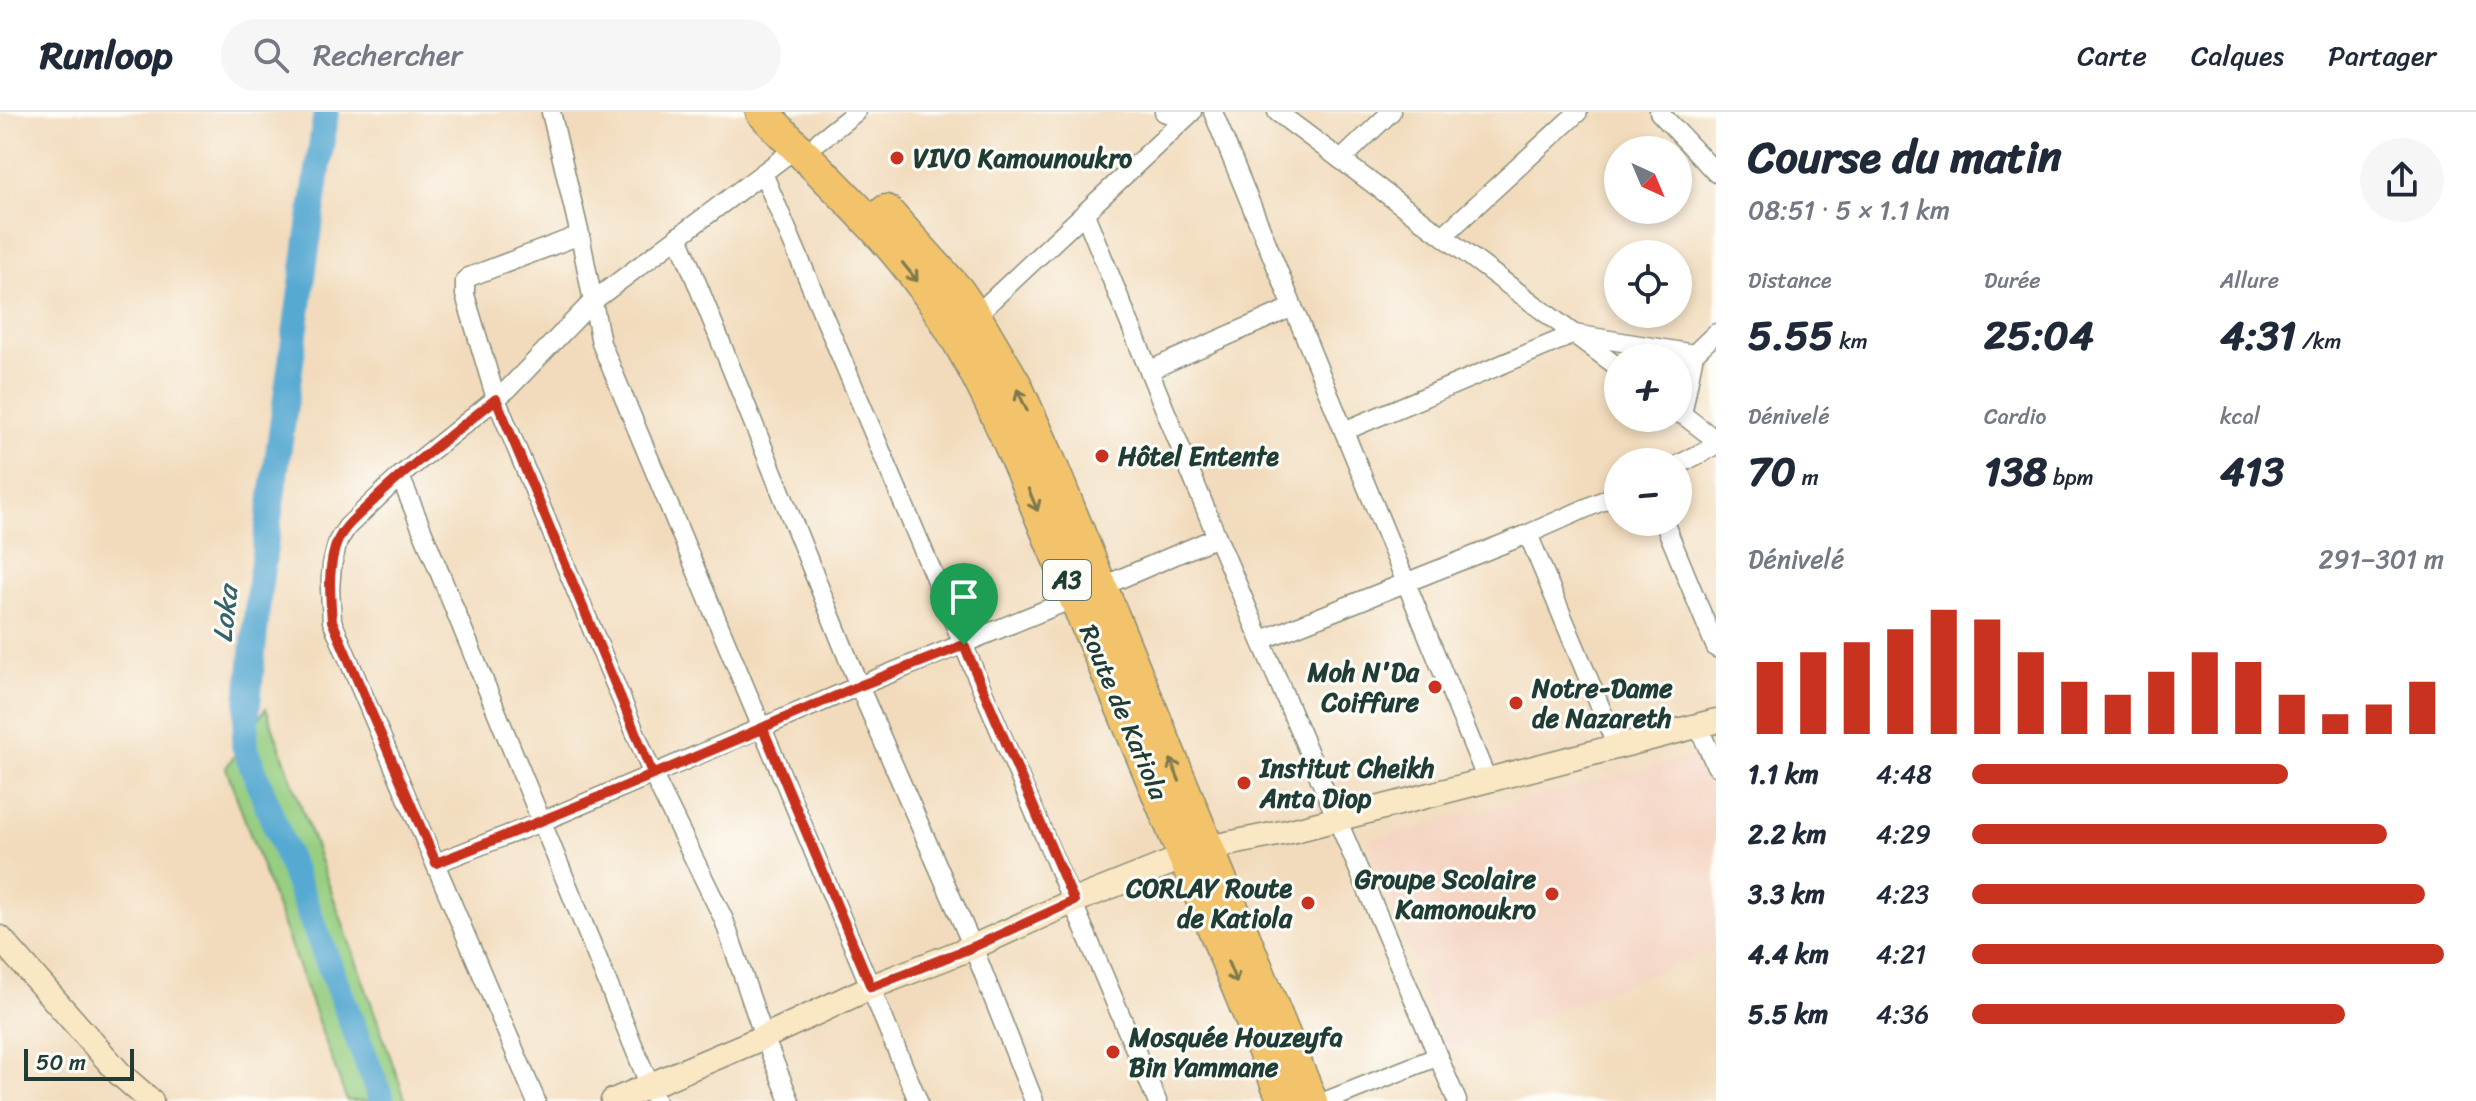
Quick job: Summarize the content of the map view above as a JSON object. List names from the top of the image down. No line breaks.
{"streets":{"highway":["A3","Route de Katiola"]},"water":["Loka"],"places":["VIVO Kamounoukro","Hôtel Entente","Moh N'Da Coiffure","Notre-Dame de Nazareth","Institut Cheikh Anta Diop","Groupe Scolaire Kamonoukro","CORLAY Route de Katiola","Mosquée Houzeyfa Bin Yammane"],"scale_bar":"50 m","north":"bottom right","page":{"header":"Runloop","search":"Rechercher","nav":["Carte","Calques","Partager"],"heading":["Course du matin","08:51 · 5 × 1.1 km"],"map_buttons":["+","−"],"stats":[["Distance","5.55 km"],["Durée","25:04"],["Allure","4:31 /km"],["Dénivelé","70 m"],["Cardio","138 bpm"],["kcal","413"]],"chart":["Dénivelé","291–301 m"],"list":[{"name":"1.1 km","note":"4:48"},{"name":"2.2 km","note":"4:29"},{"name":"3.3 km","note":"4:23"},{"name":"4.4 km","note":"4:21"},{"name":"5.5 km","note":"4:36"}],"scale":"50 m"}}
